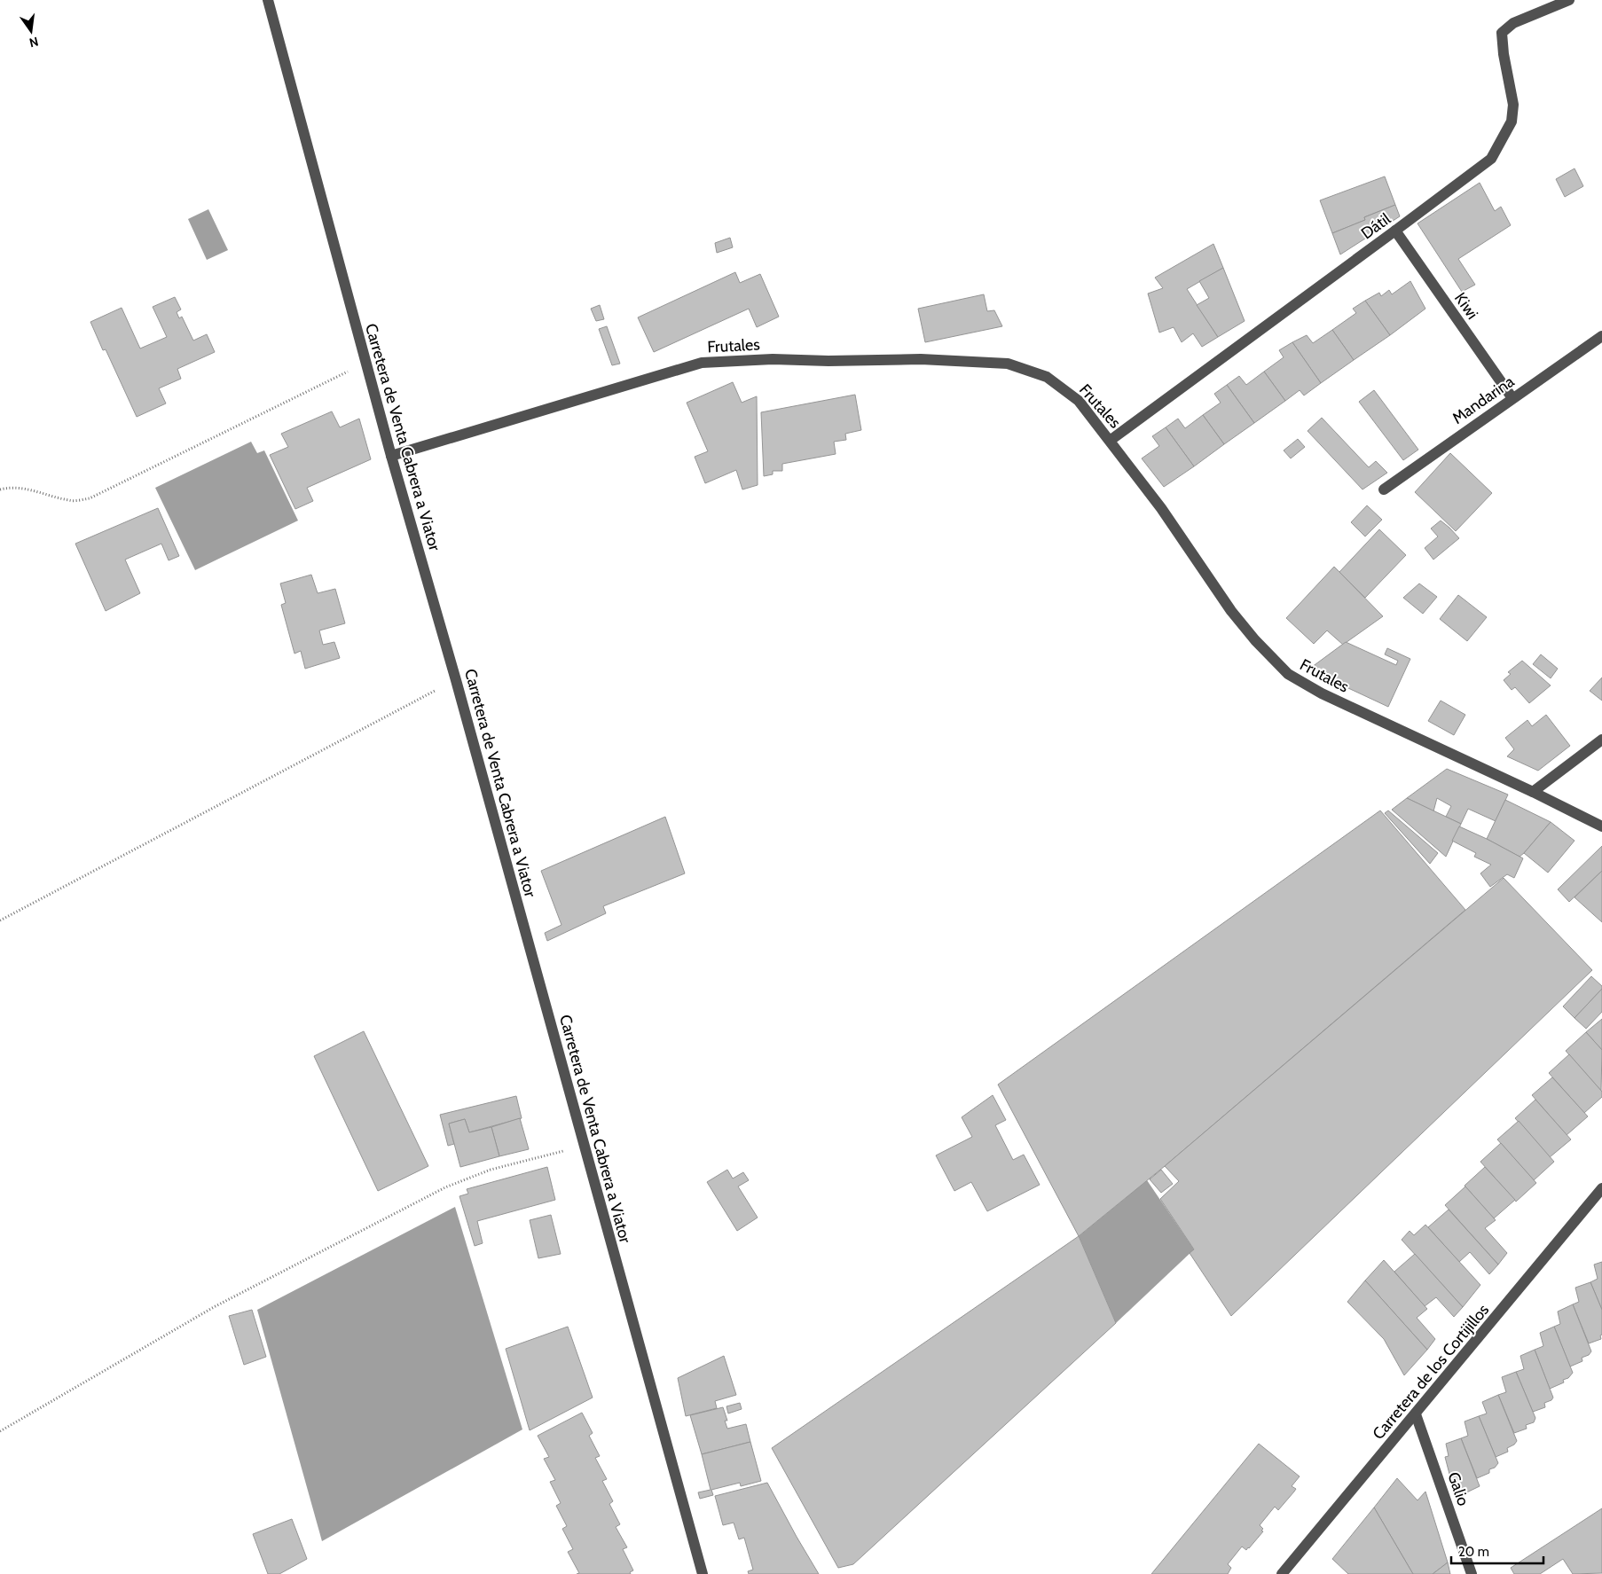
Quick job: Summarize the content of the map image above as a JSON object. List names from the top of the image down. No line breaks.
{"streets":{"street":["Dátil","Kiwi","Frutales","Mandarina","Carretera de Venta Cabrera a Viator","Carretera de los Cortijillos","Galio"]},"crossings":[["Dátil","Kiwi"],["Dátil","Frutales"],["Kiwi","Mandarina"],["Frutales","Carretera de Venta Cabrera a Viator"],["Carretera de los Cortijillos","Galio"]],"scale_bar":"20 m","north":"bottom"}
